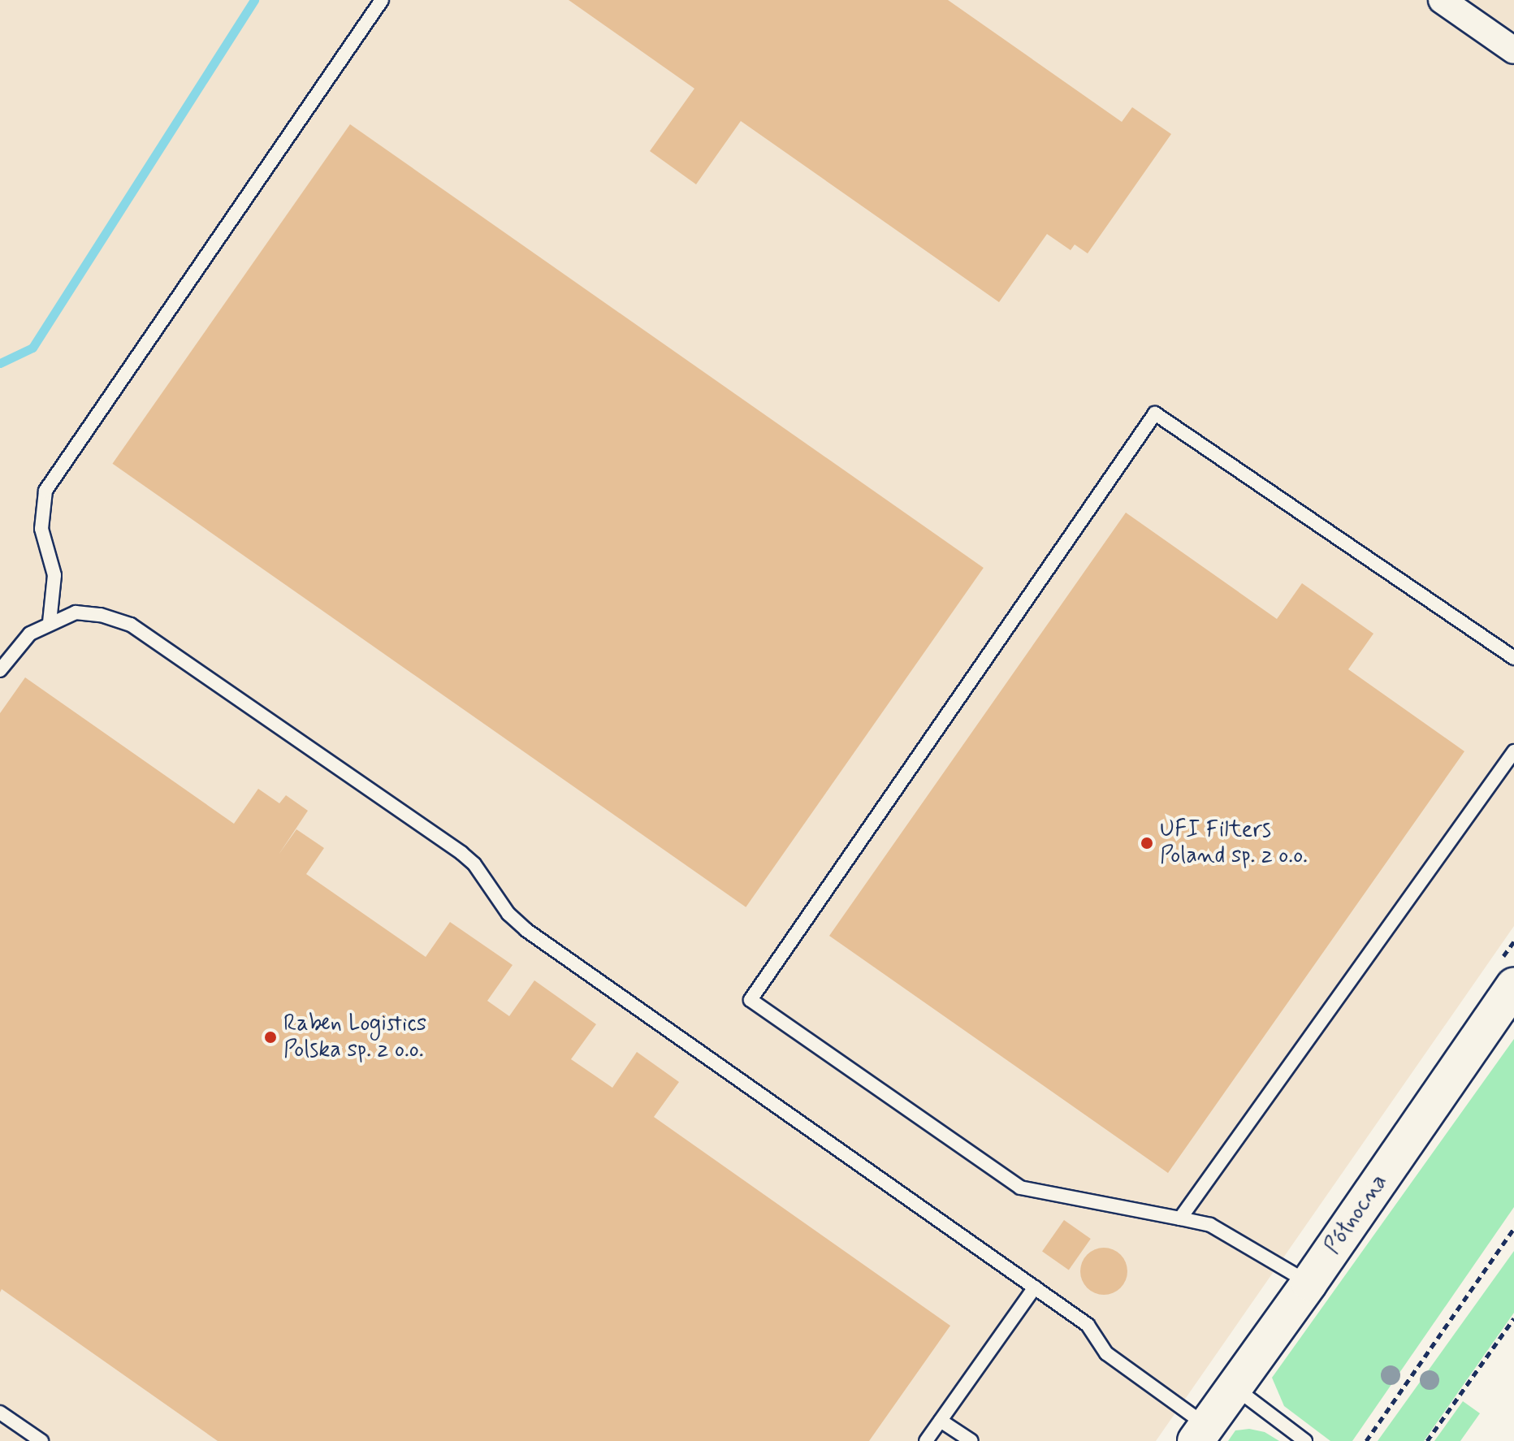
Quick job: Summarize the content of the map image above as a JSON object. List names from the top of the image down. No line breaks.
{"streets":{"street":["Północna"]},"places":["UFI Filters Poland sp. z o.o.","Raben Logistics Polska sp. z o.o."]}
